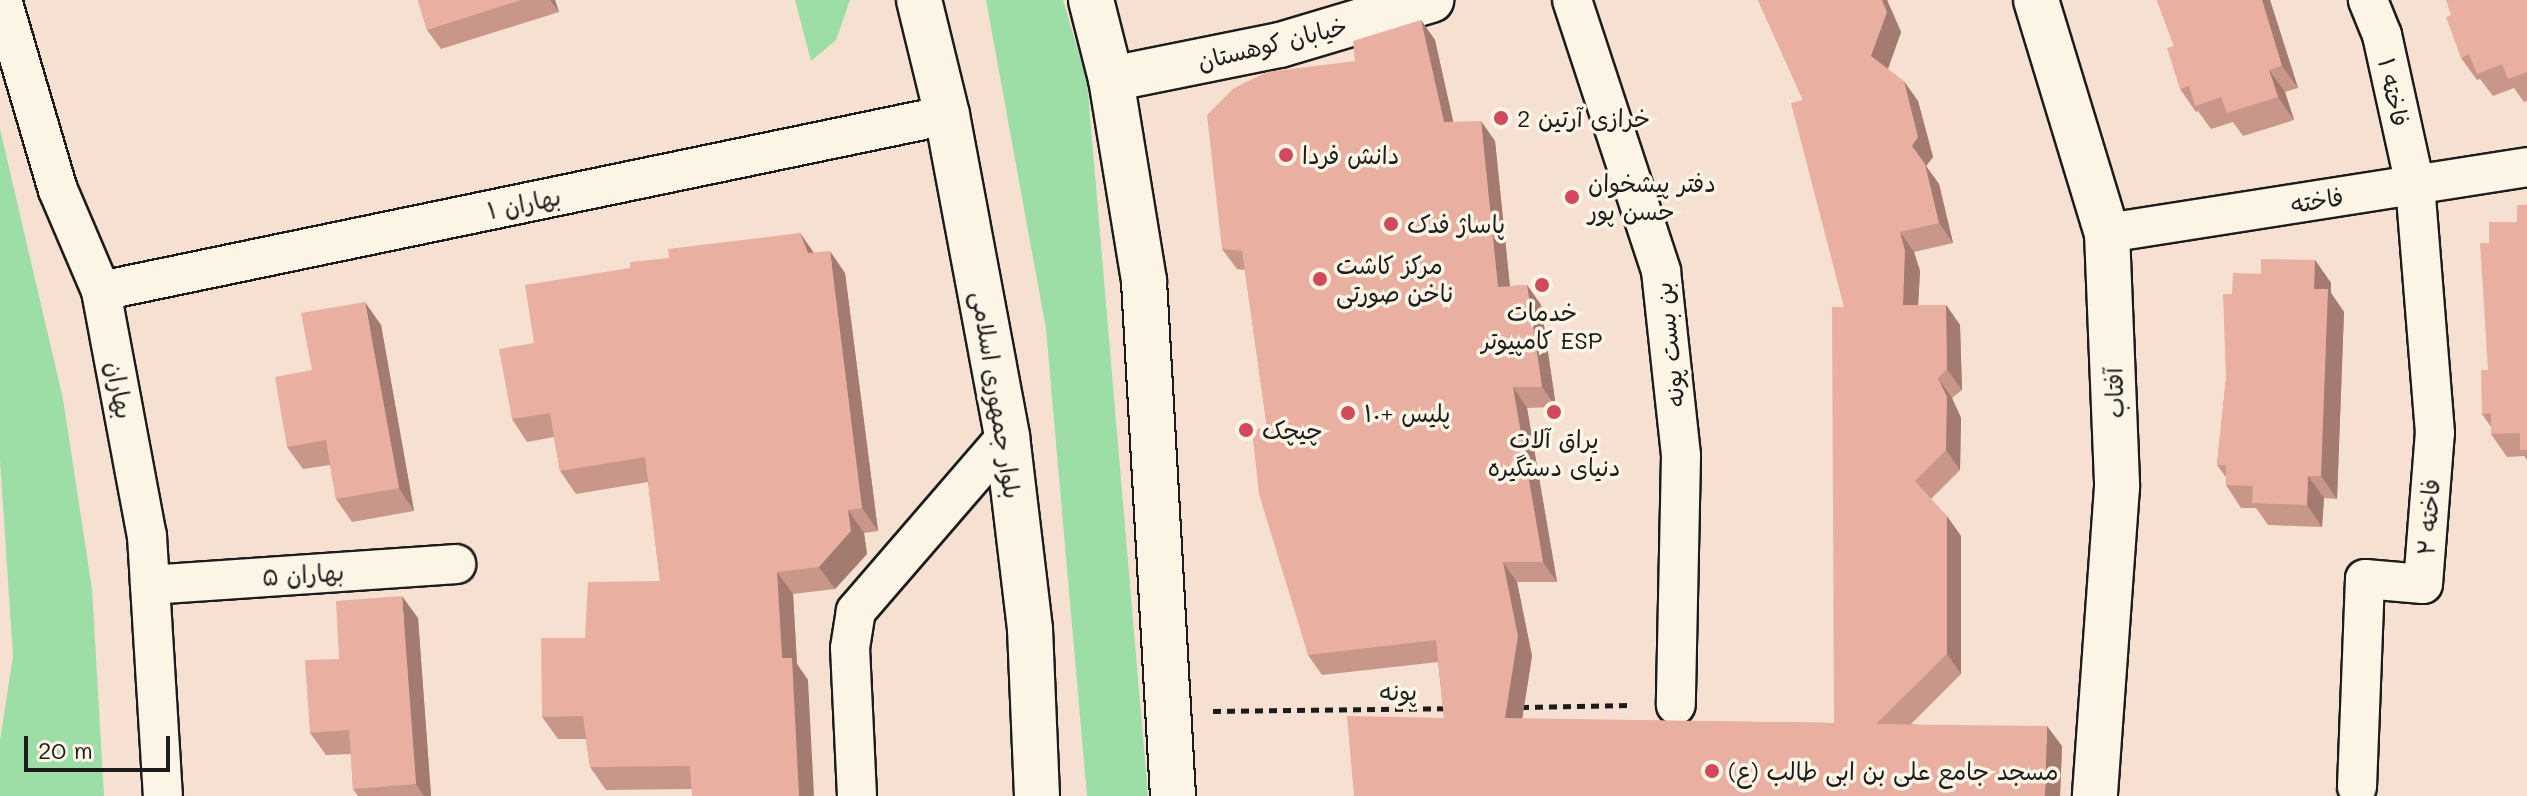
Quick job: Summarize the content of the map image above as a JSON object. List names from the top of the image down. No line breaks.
{"streets":{"main road":["خیابان کوهستان","آفتاب","بلوار جمهوری اسلامی"],"street":["فاخته ۱","فاخته","بهاران ۱","بن بست پونه","بهاران","فاخته ۲","بهاران ۵"],"path":["پونه"]},"crossings":[["فاخته ۱","فاخته"],["فاخته ۱","فاخته ۲"],["فاخته","آفتاب"],["فاخته","فاخته ۲"],["بهاران ۱","بهاران"],["بهاران ۱","بلوار جمهوری اسلامی"],["بهاران","بهاران ۵"]],"places":["خرازی آرتین 2","دانش فردا","دفتر پیشخوان حسن پور","پاساژ فدک","مرکز کاشت ناخن صورتی","خدمات کامپیوتر ESP","یراق آلات دنیای دستگیره","پلیس +۱۰","چیچک","مسجد جامع علی بن ابی طالب (ع)"],"scale_bar":"20 m"}
